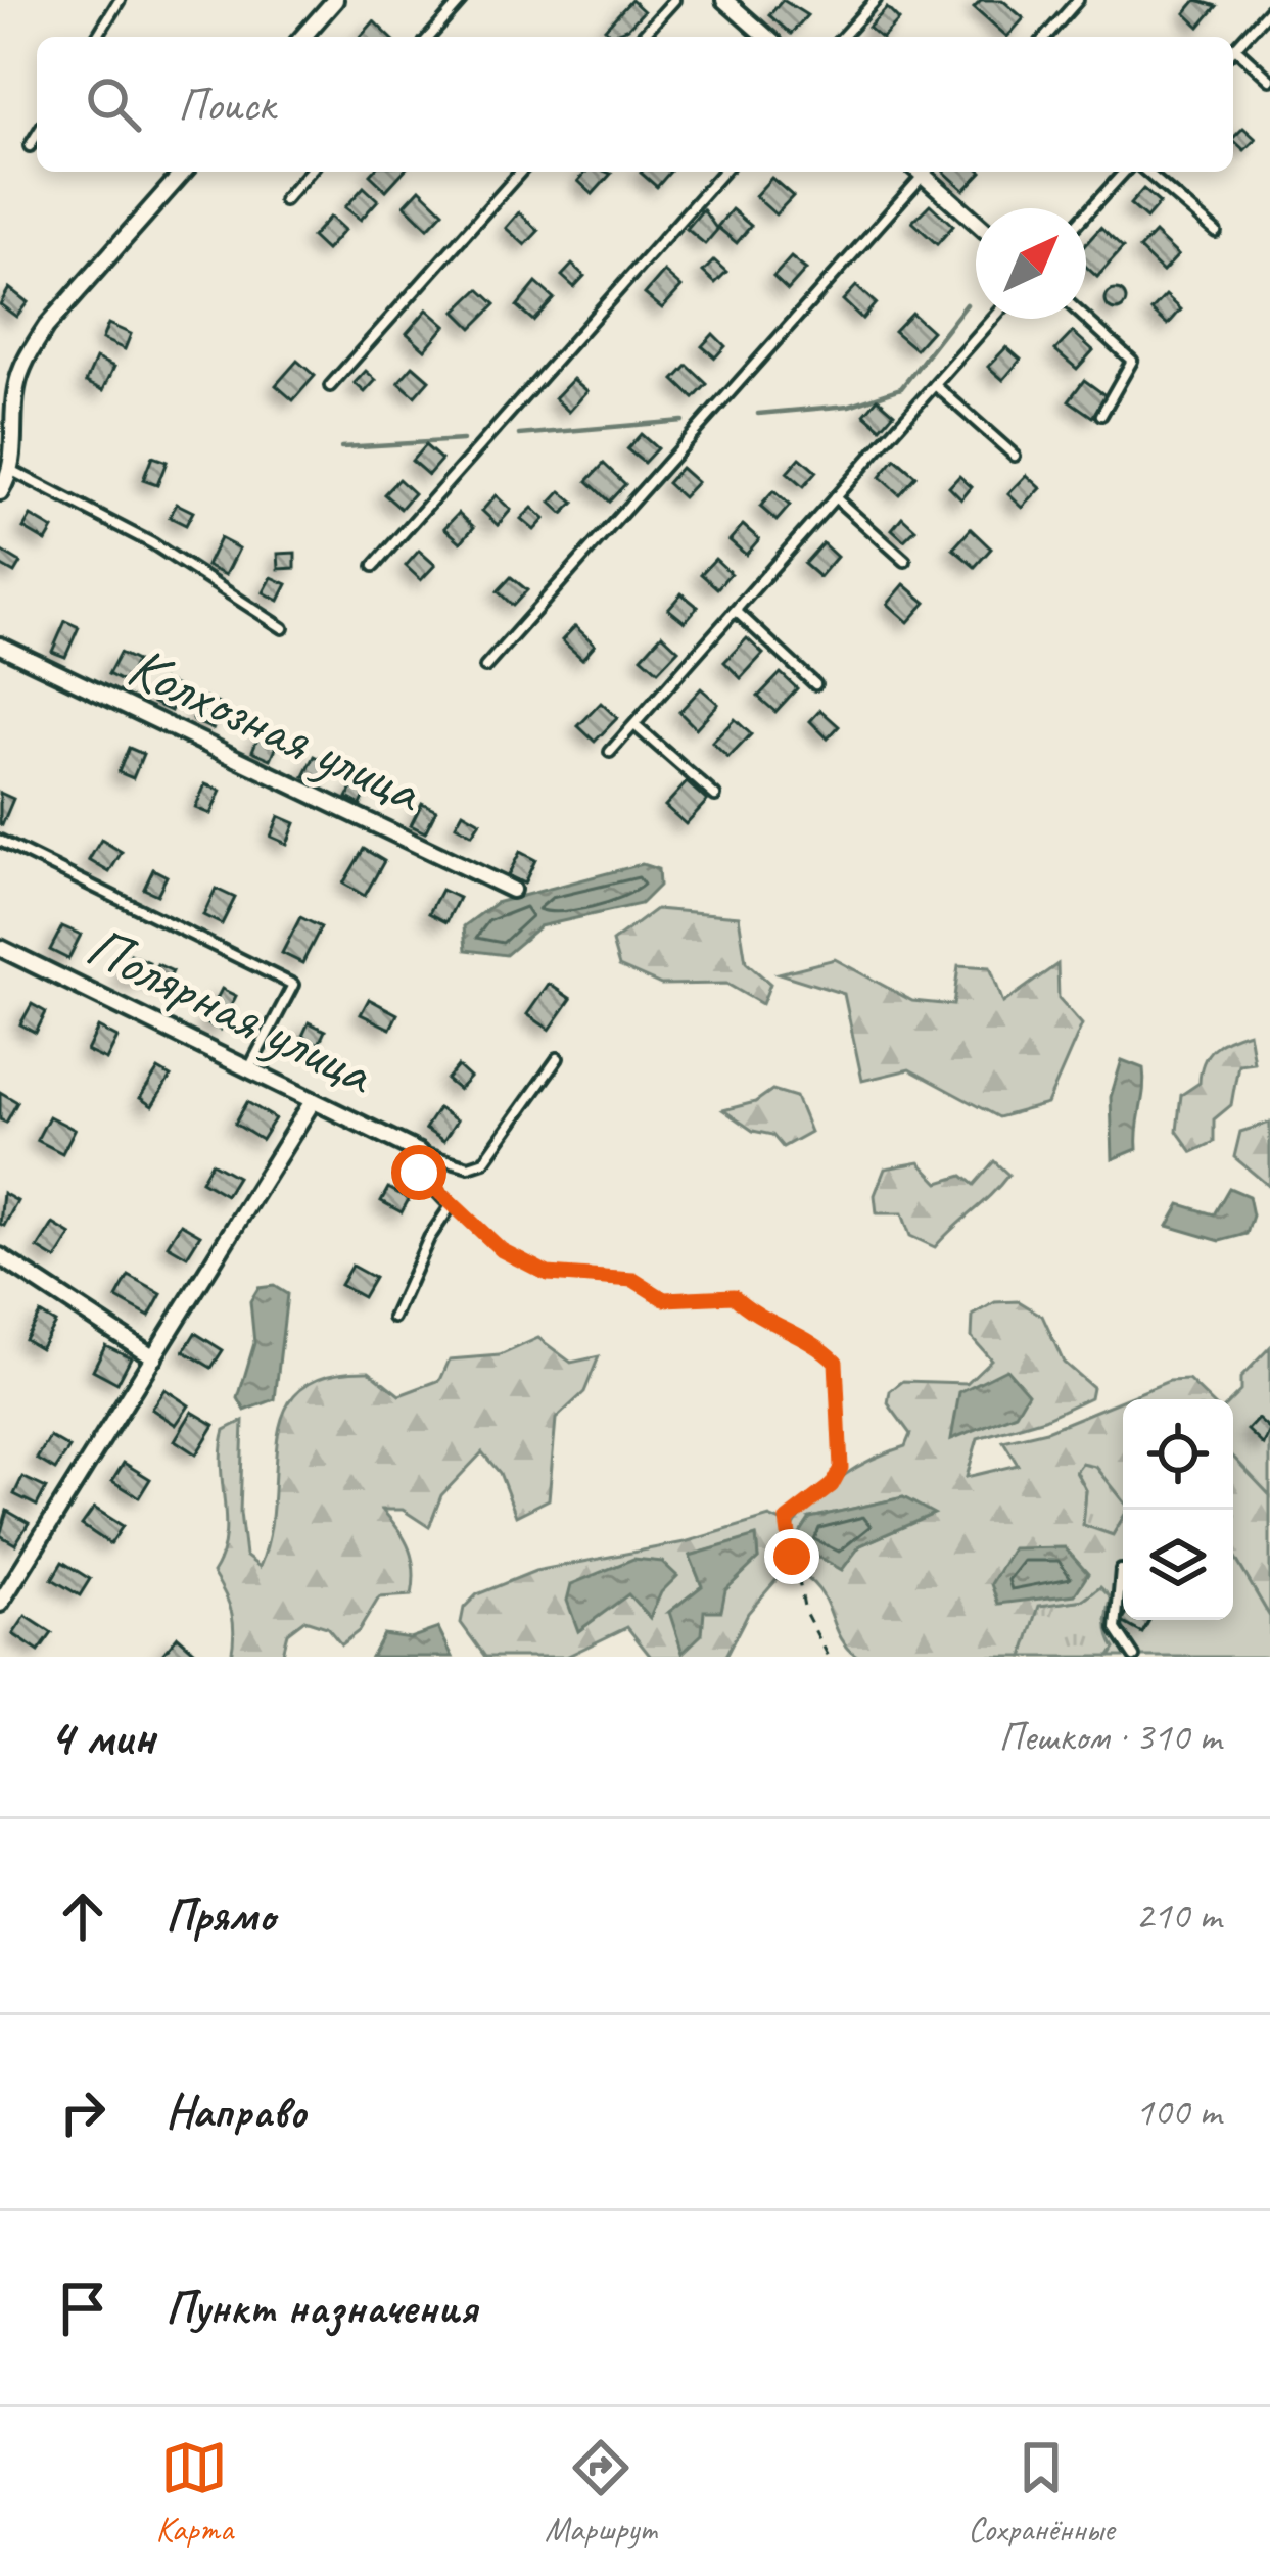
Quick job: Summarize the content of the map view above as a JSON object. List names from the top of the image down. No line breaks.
{"streets":{"street":["Колхозная улица","Полярная улица"]},"north":"top right","page":{"search":"Поиск","heading":["4 мин","Пешком · 310 m"],"list":[["Прямо","210 m"],["Направо","100 m"],"Пункт назначения"],"nav":["Карта","Маршрут","Сохранённые"]}}
